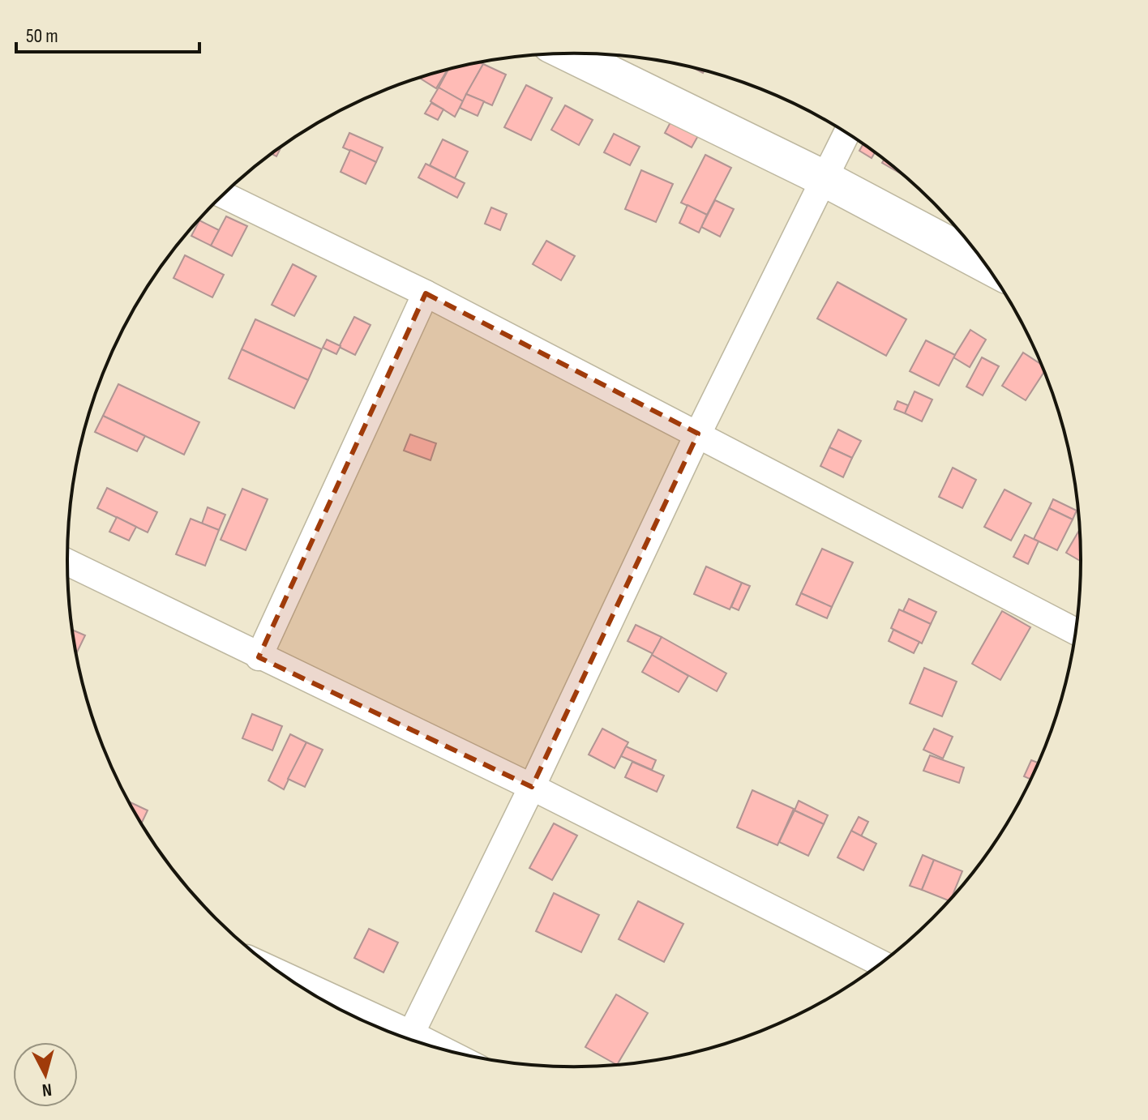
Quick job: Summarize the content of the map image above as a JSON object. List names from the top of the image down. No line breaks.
{"scale_bar":"50 m","north":"bottom"}
